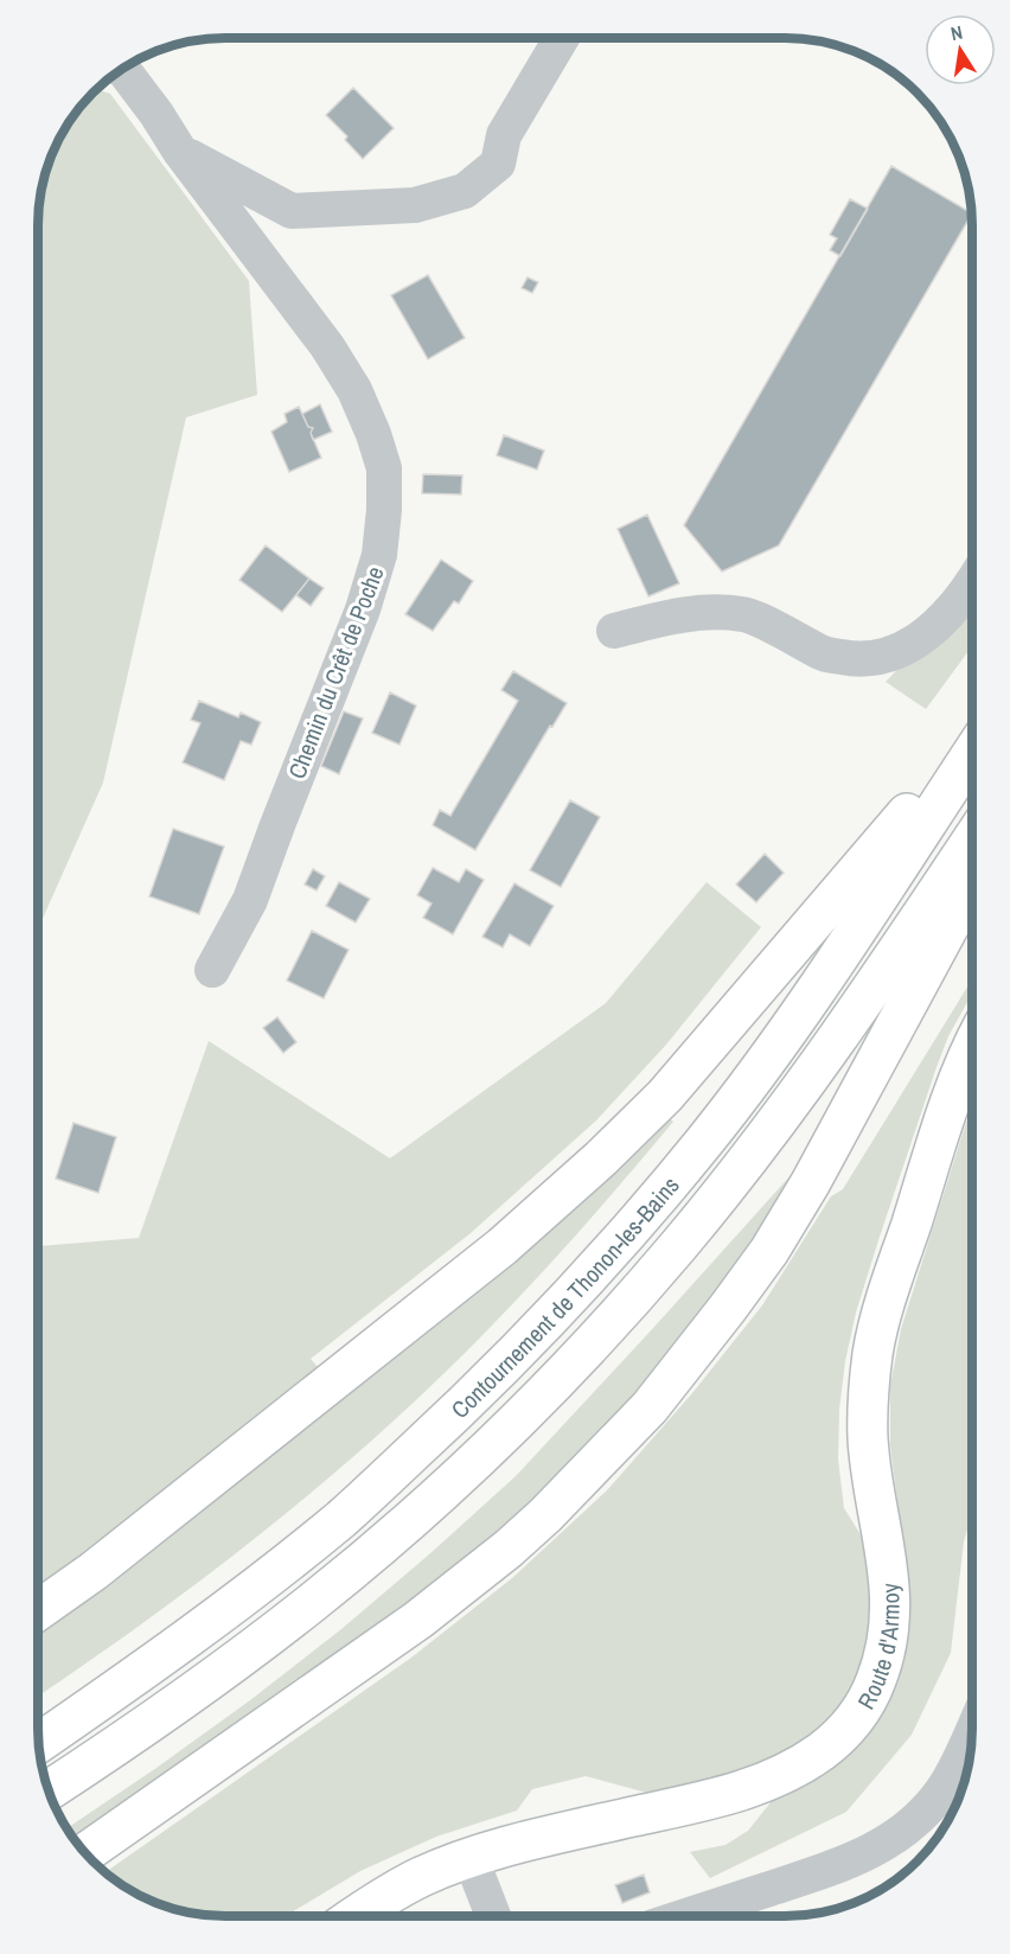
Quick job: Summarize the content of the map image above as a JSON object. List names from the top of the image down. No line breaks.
{"streets":{"main road":["Contournement de Thonon-les-Bains","Route d'Armoy"],"street":["Chemin du Crêt de Poche"]},"north":"top"}
